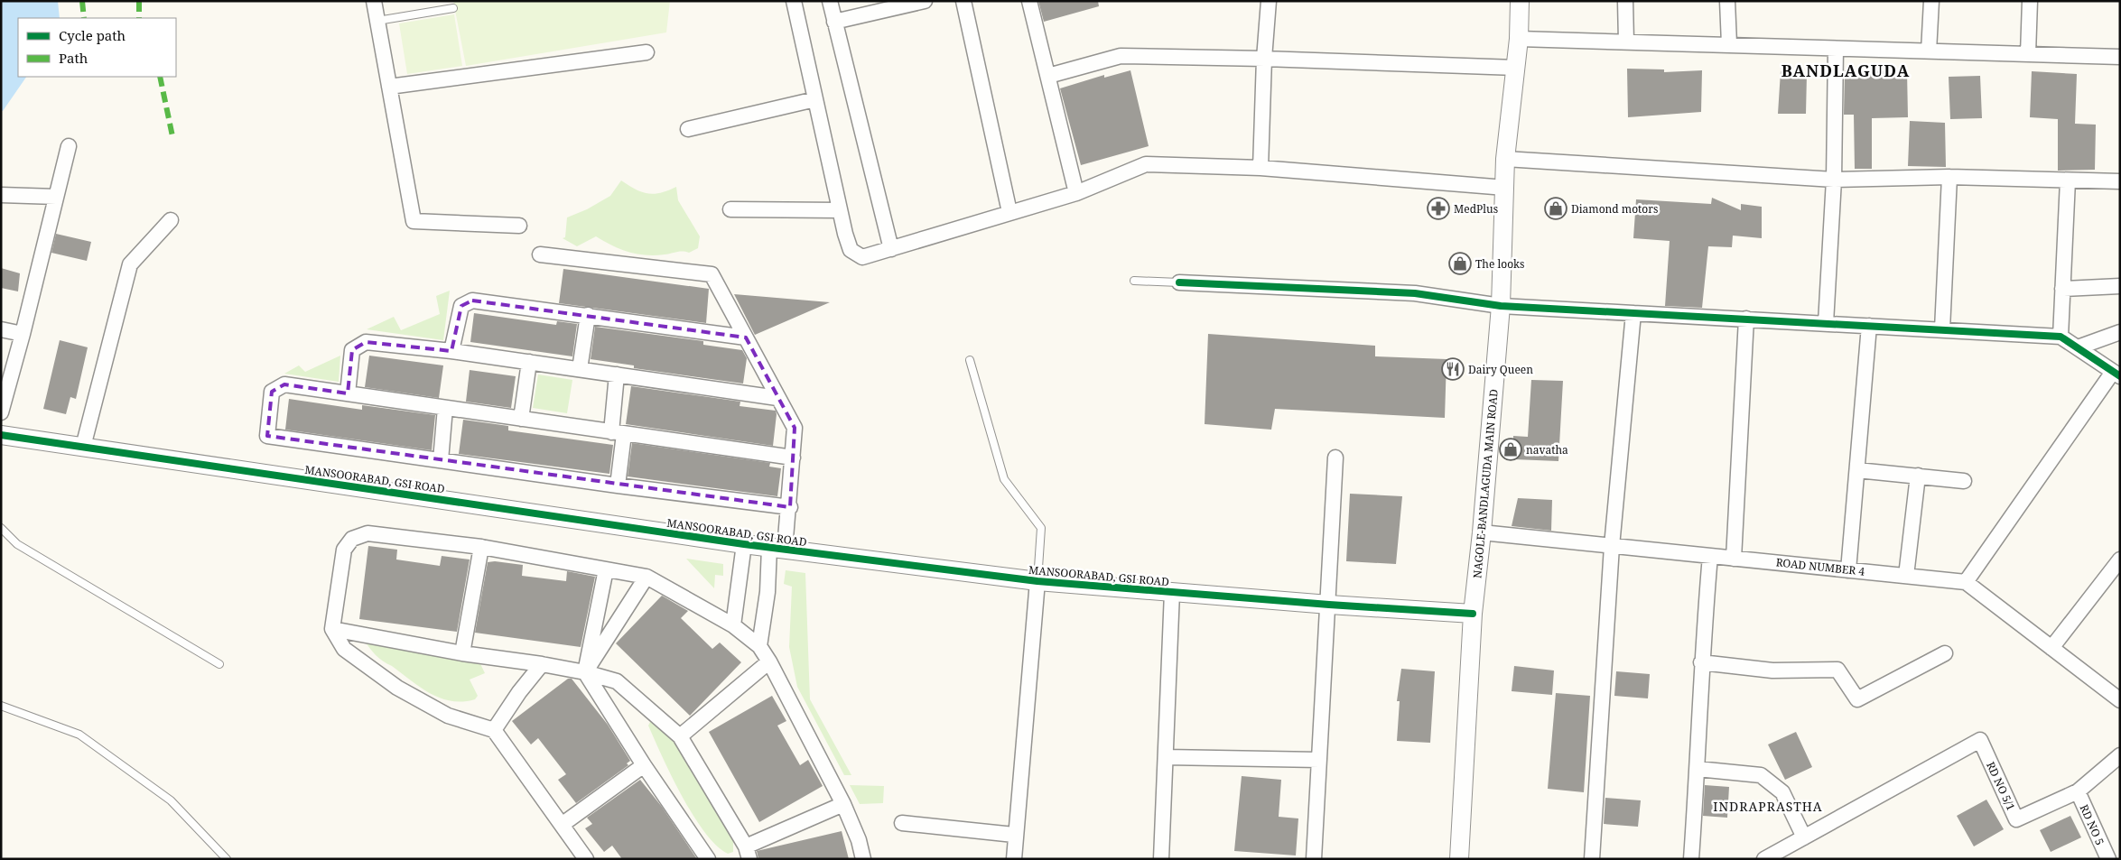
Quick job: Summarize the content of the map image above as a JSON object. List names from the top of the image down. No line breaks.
{"streets":{"street":["MANSOORABAD, GSI ROAD","NAGOLE-BANDLAGUDA MAIN ROAD","ROAD NUMBER 4","RD NO 5/1","RD NO 5"]},"crossings":[["MANSOORABAD, GSI ROAD","NAGOLE-BANDLAGUDA MAIN ROAD"],["NAGOLE-BANDLAGUDA MAIN ROAD","ROAD NUMBER 4"],["RD NO 5/1","RD NO 5"]],"districts":["BANDLAGUDA","INDRAPRASTHA"],"places":{"pharmacy":["MedPlus"],"shop":["Diamond motors","The looks","navatha"],"restaurant":["Dairy Queen"]},"legend":["Cycle path","Path"]}
